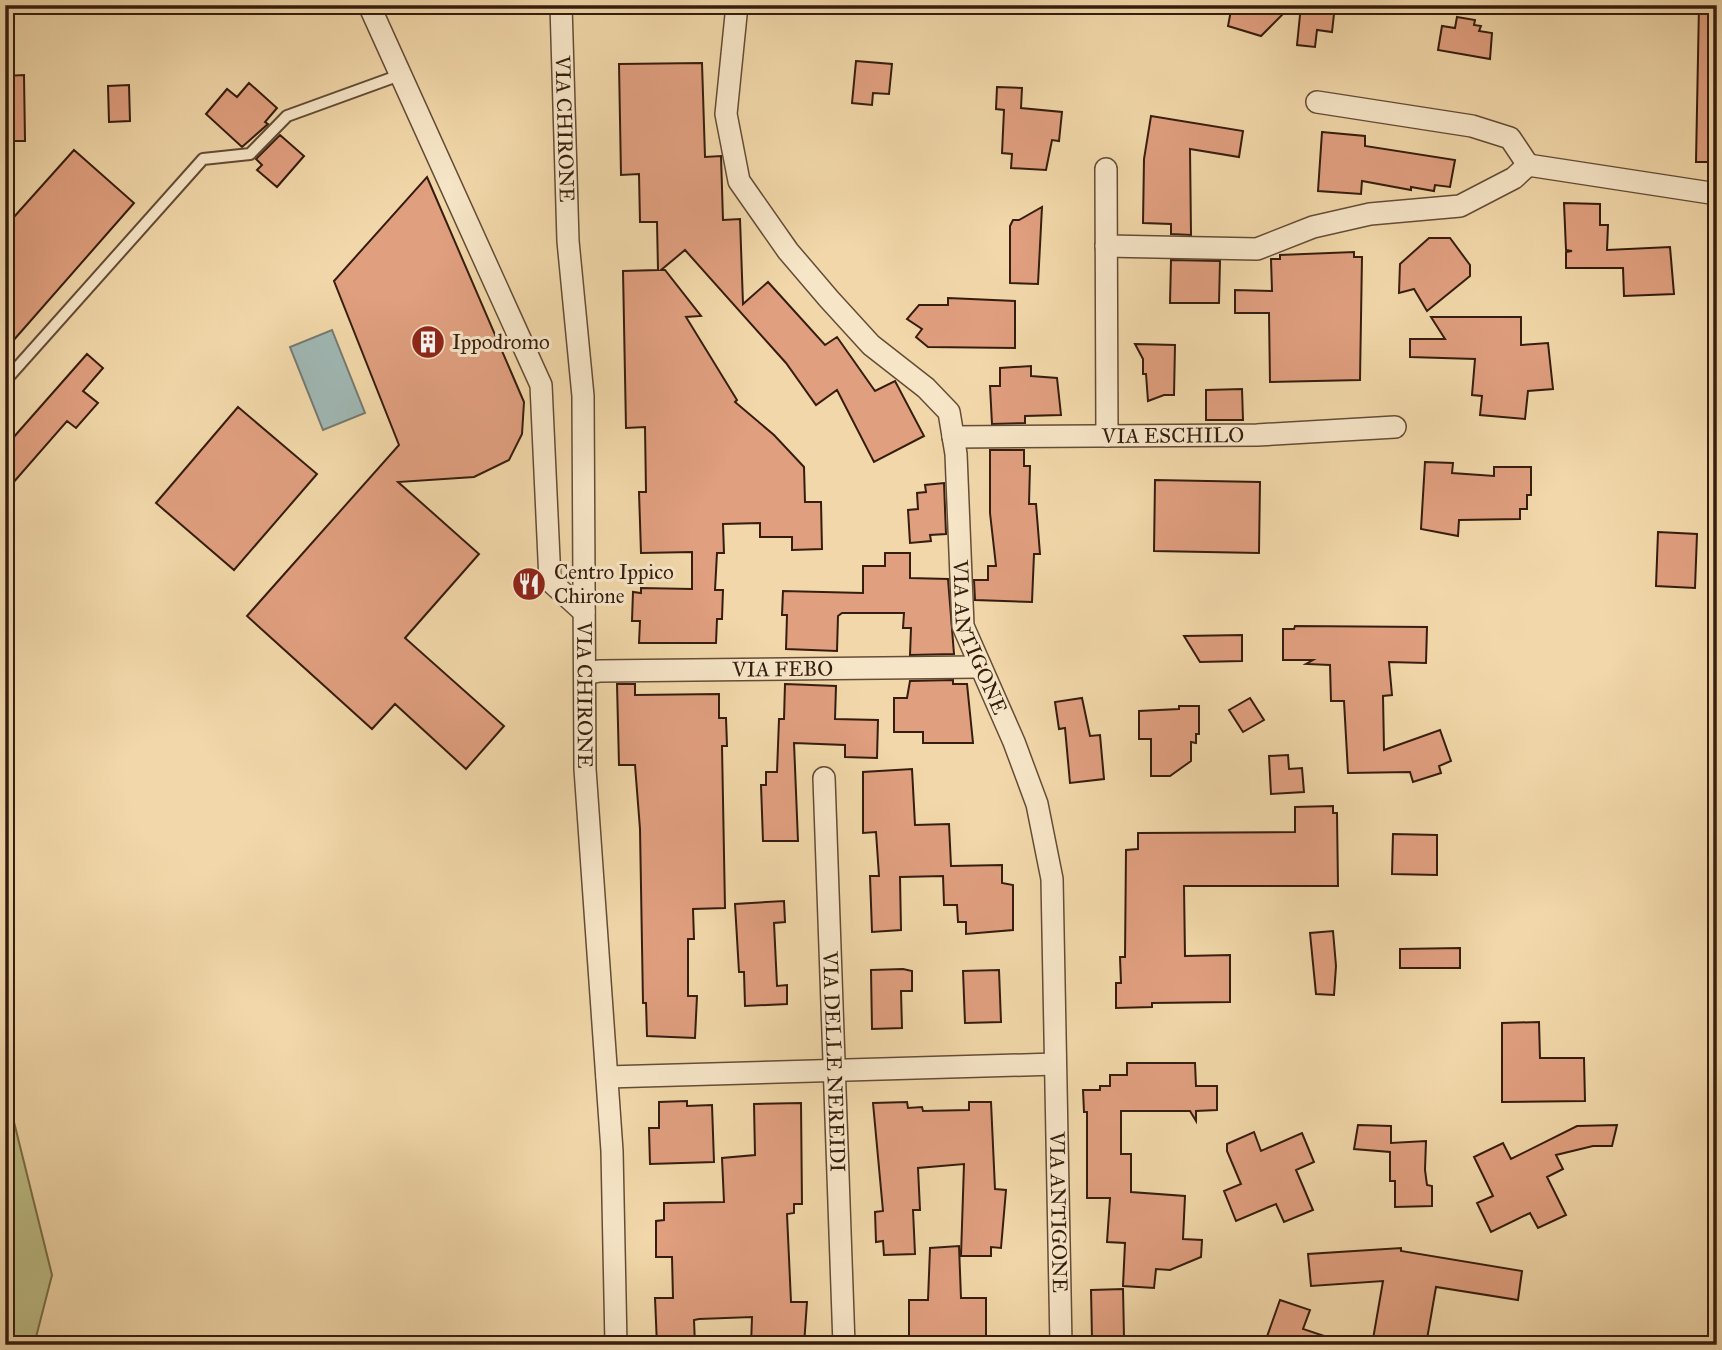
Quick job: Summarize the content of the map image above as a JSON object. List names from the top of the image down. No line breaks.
{"streets":{"street":["VIA CHIRONE","VIA ESCHILO","VIA ANTIGONE","VIA FEBO","VIA DELLE NEREIDI"]},"crossings":[["VIA CHIRONE","VIA FEBO"],["VIA ESCHILO","VIA ANTIGONE"],["VIA ANTIGONE","VIA FEBO"]],"places":{"building":["Ippodromo"],"restaurant":["Centro Ippico Chirone"]}}
